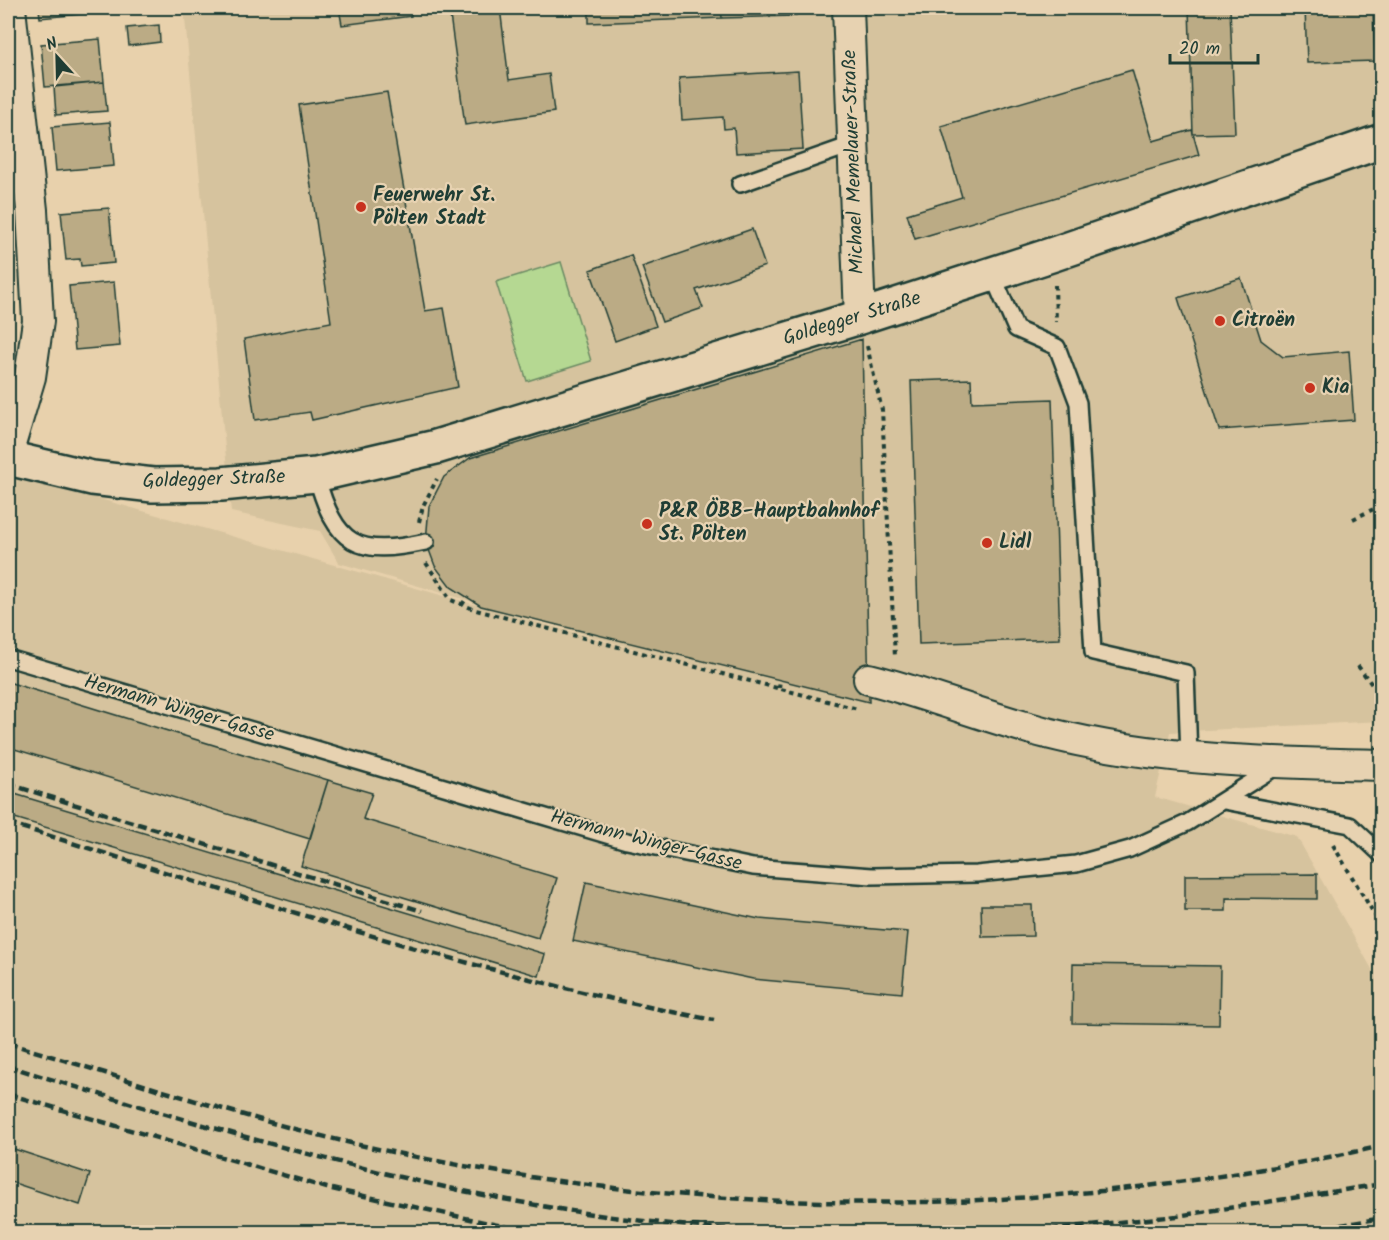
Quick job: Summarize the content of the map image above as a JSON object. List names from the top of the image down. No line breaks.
{"streets":{"main road":["Goldegger Straße"],"street":["Michael Memelauer-Straße"],"lane":["Hermann Winger-Gasse"]},"crossings":[["Michael Memelauer-Straße","Goldegger Straße"]],"places":["Feuerwehr St. Pölten Stadt","Citroën","Kia","P&R ÖBB-Hauptbahnhof St. Pölten","Lidl"],"scale_bar":"20 m","north":"top"}
